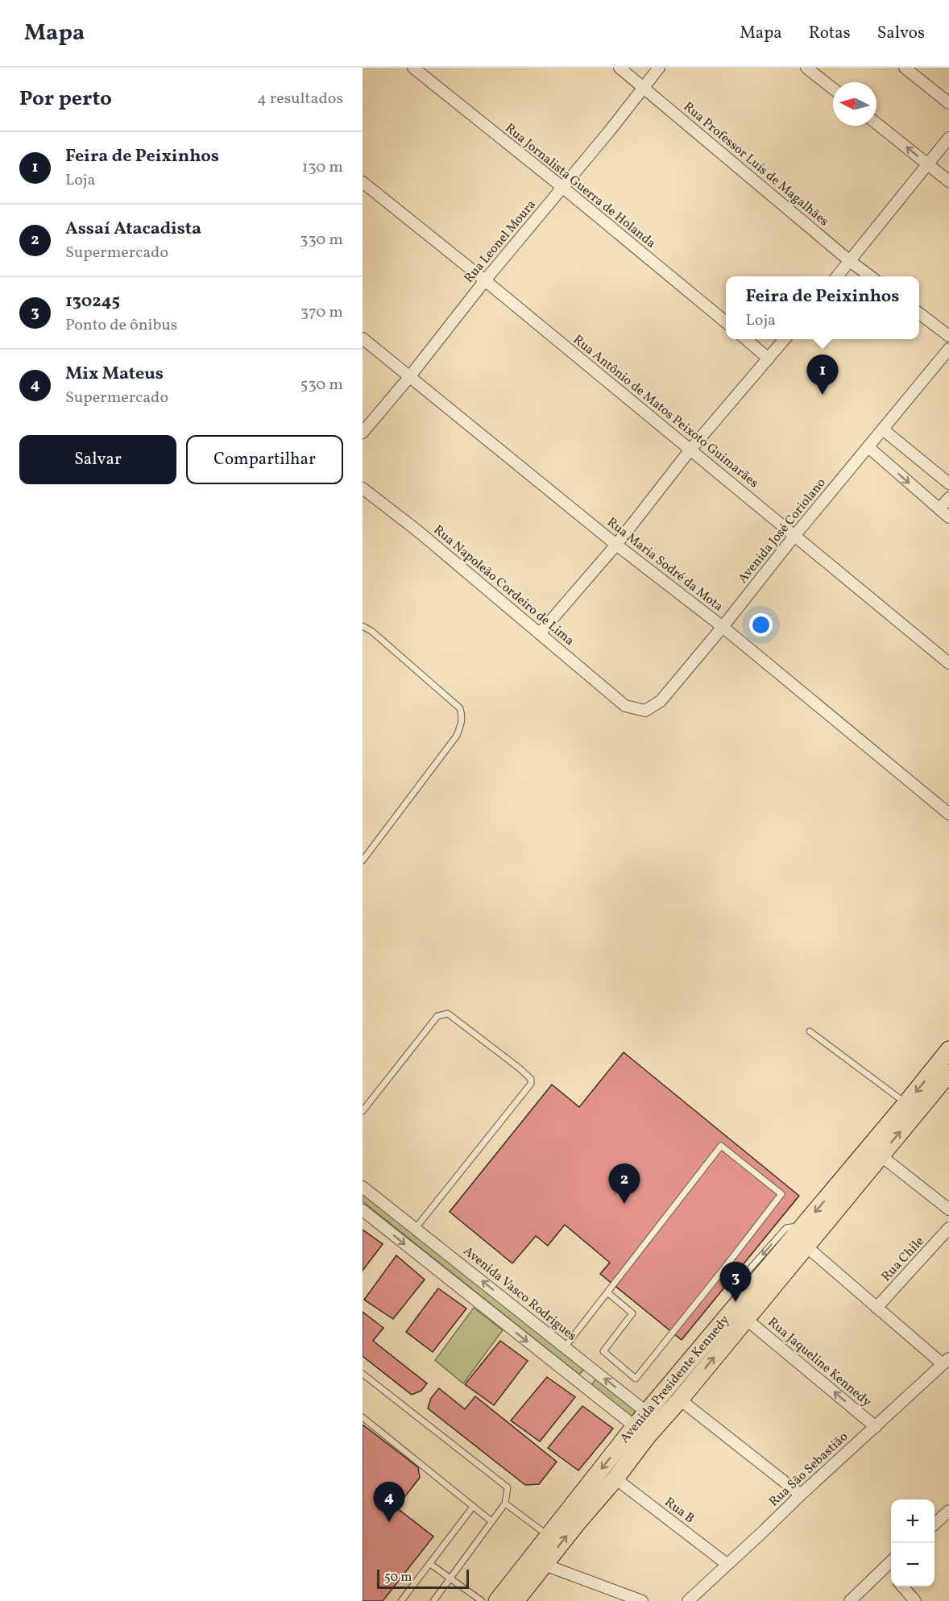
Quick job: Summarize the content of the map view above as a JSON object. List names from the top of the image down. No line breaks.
{"streets":{"main road":["Avenida Presidente Kennedy"],"street":["Rua Professor Luís de Magalhães","Rua Jornalista Guerra de Holanda","Rua Leonel Moura","Rua Antônio de Matos Peixoto Guimarães","Avenida José Coriolano","Rua Maria Sodré da Mota","Rua Napoleão Cordeiro de Lima","Rua Chile","Avenida Vasco Rodrigues","Rua Jaqueline Kennedy","Rua São Sebastião","Rua B"]},"crossings":[["Rua Professor Luís de Magalhães","Rua Leonel Moura"],["Rua Jornalista Guerra de Holanda","Rua Leonel Moura"],["Rua Leonel Moura","Rua Antônio de Matos Peixoto Guimarães"],["Rua Leonel Moura","Rua Maria Sodré da Mota"],["Rua Antônio de Matos Peixoto Guimarães","Avenida José Coriolano"],["Avenida José Coriolano","Rua Maria Sodré da Mota"],["Avenida José Coriolano","Rua Napoleão Cordeiro de Lima"],["Avenida Vasco Rodrigues","Avenida Presidente Kennedy"],["Rua Jaqueline Kennedy","Avenida Presidente Kennedy"],["Rua Jaqueline Kennedy","Rua São Sebastião"],["Avenida Presidente Kennedy","Rua B"],["Rua São Sebastião","Rua B"]],"scale_bar":"50 m","north":"left","page":{"header":"Mapa","nav":["Mapa","Rotas","Salvos"],"heading":["Por perto","4 resultados"],"list":[{"mark":"1","name":"Feira de Peixinhos","note":"Loja","value":"130 m"},{"mark":"2","name":"Assaí Atacadista","note":"Supermercado","value":"330 m"},{"mark":"3","name":"130245","note":"Ponto de ônibus","value":"370 m"},{"mark":"4","name":"Mix Mateus","note":"Supermercado","value":"530 m"}],"popup":["Feira de Peixinhos","Loja"],"pins":["1","2","3","4"],"buttons":["Salvar","Compartilhar"],"map_buttons":["+","−"],"scale":"50 m"}}
